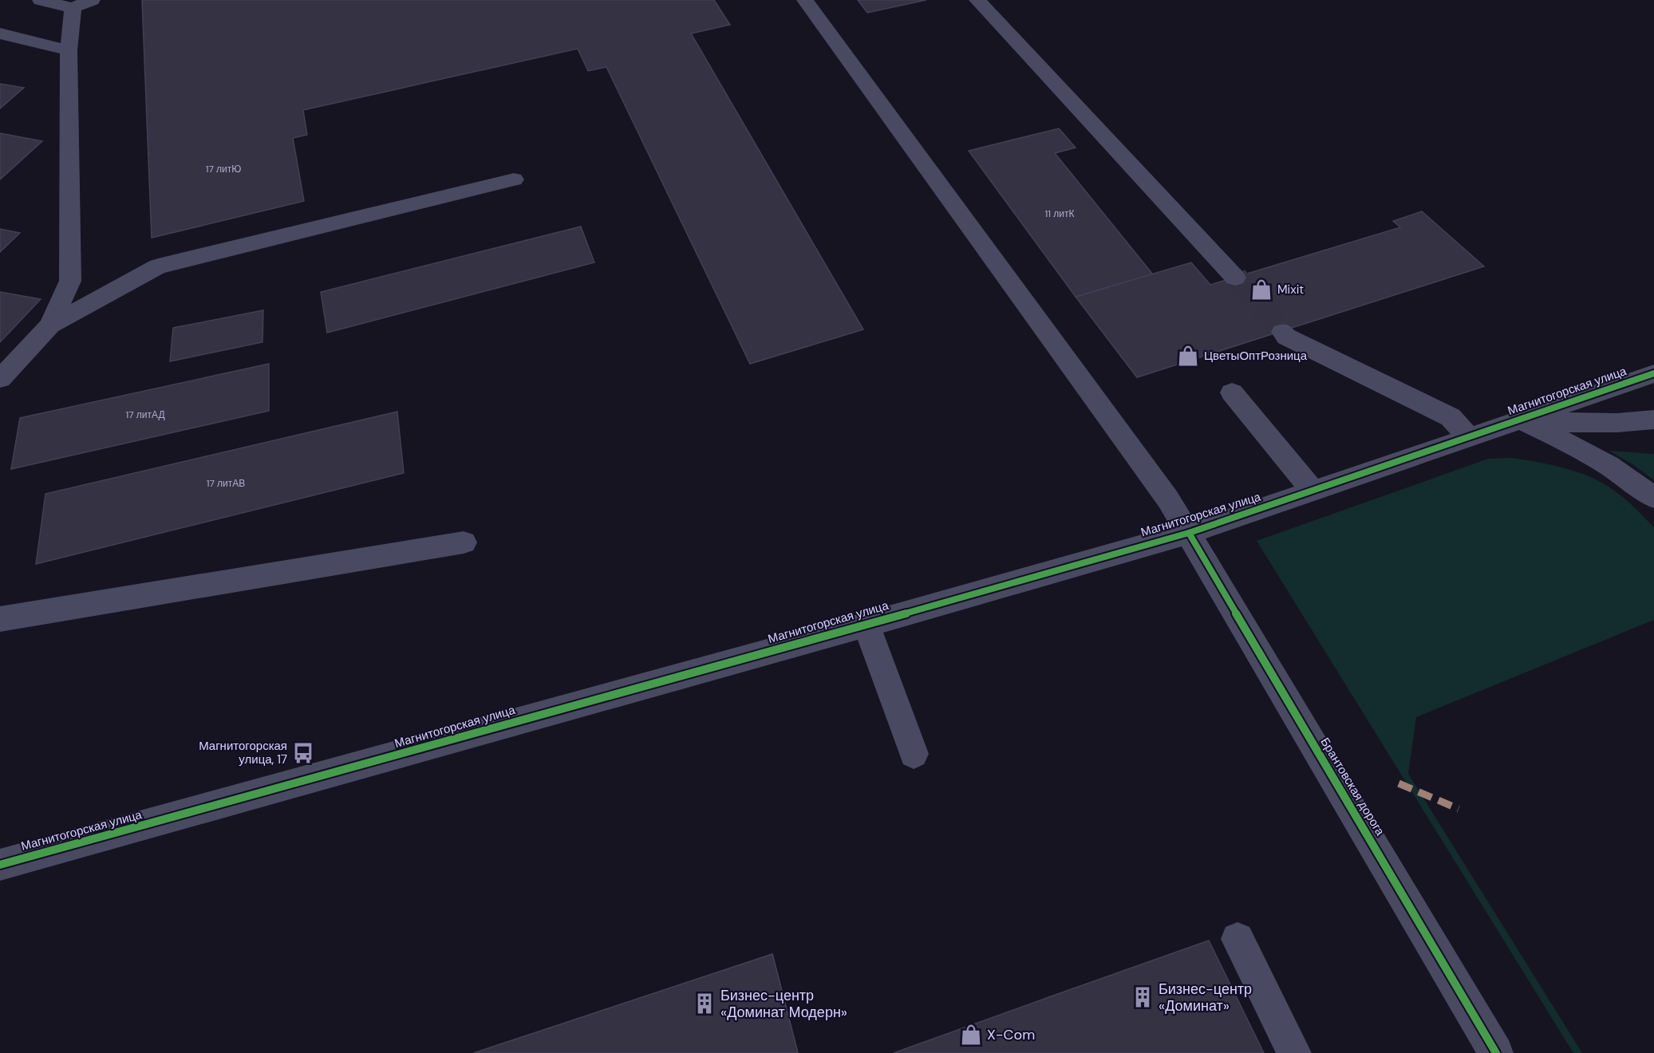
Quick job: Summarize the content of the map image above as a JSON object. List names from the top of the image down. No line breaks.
{"streets":{"street":["Магнитогорская улица","Брантовская дорога"]},"crossings":[["Магнитогорская улица","Брантовская дорога"]],"places":{"shop":["Mixit","ЦветыОптРозница","X-Com"],"bus stop":["Магнитогорская улица, 17"],"building":["Бизнес-центр «Доминат»","Бизнес-центр «Доминат Модерн»"]},"house_numbers":["17 литЮ","11 литК","17 литАД","17 литАВ"]}
